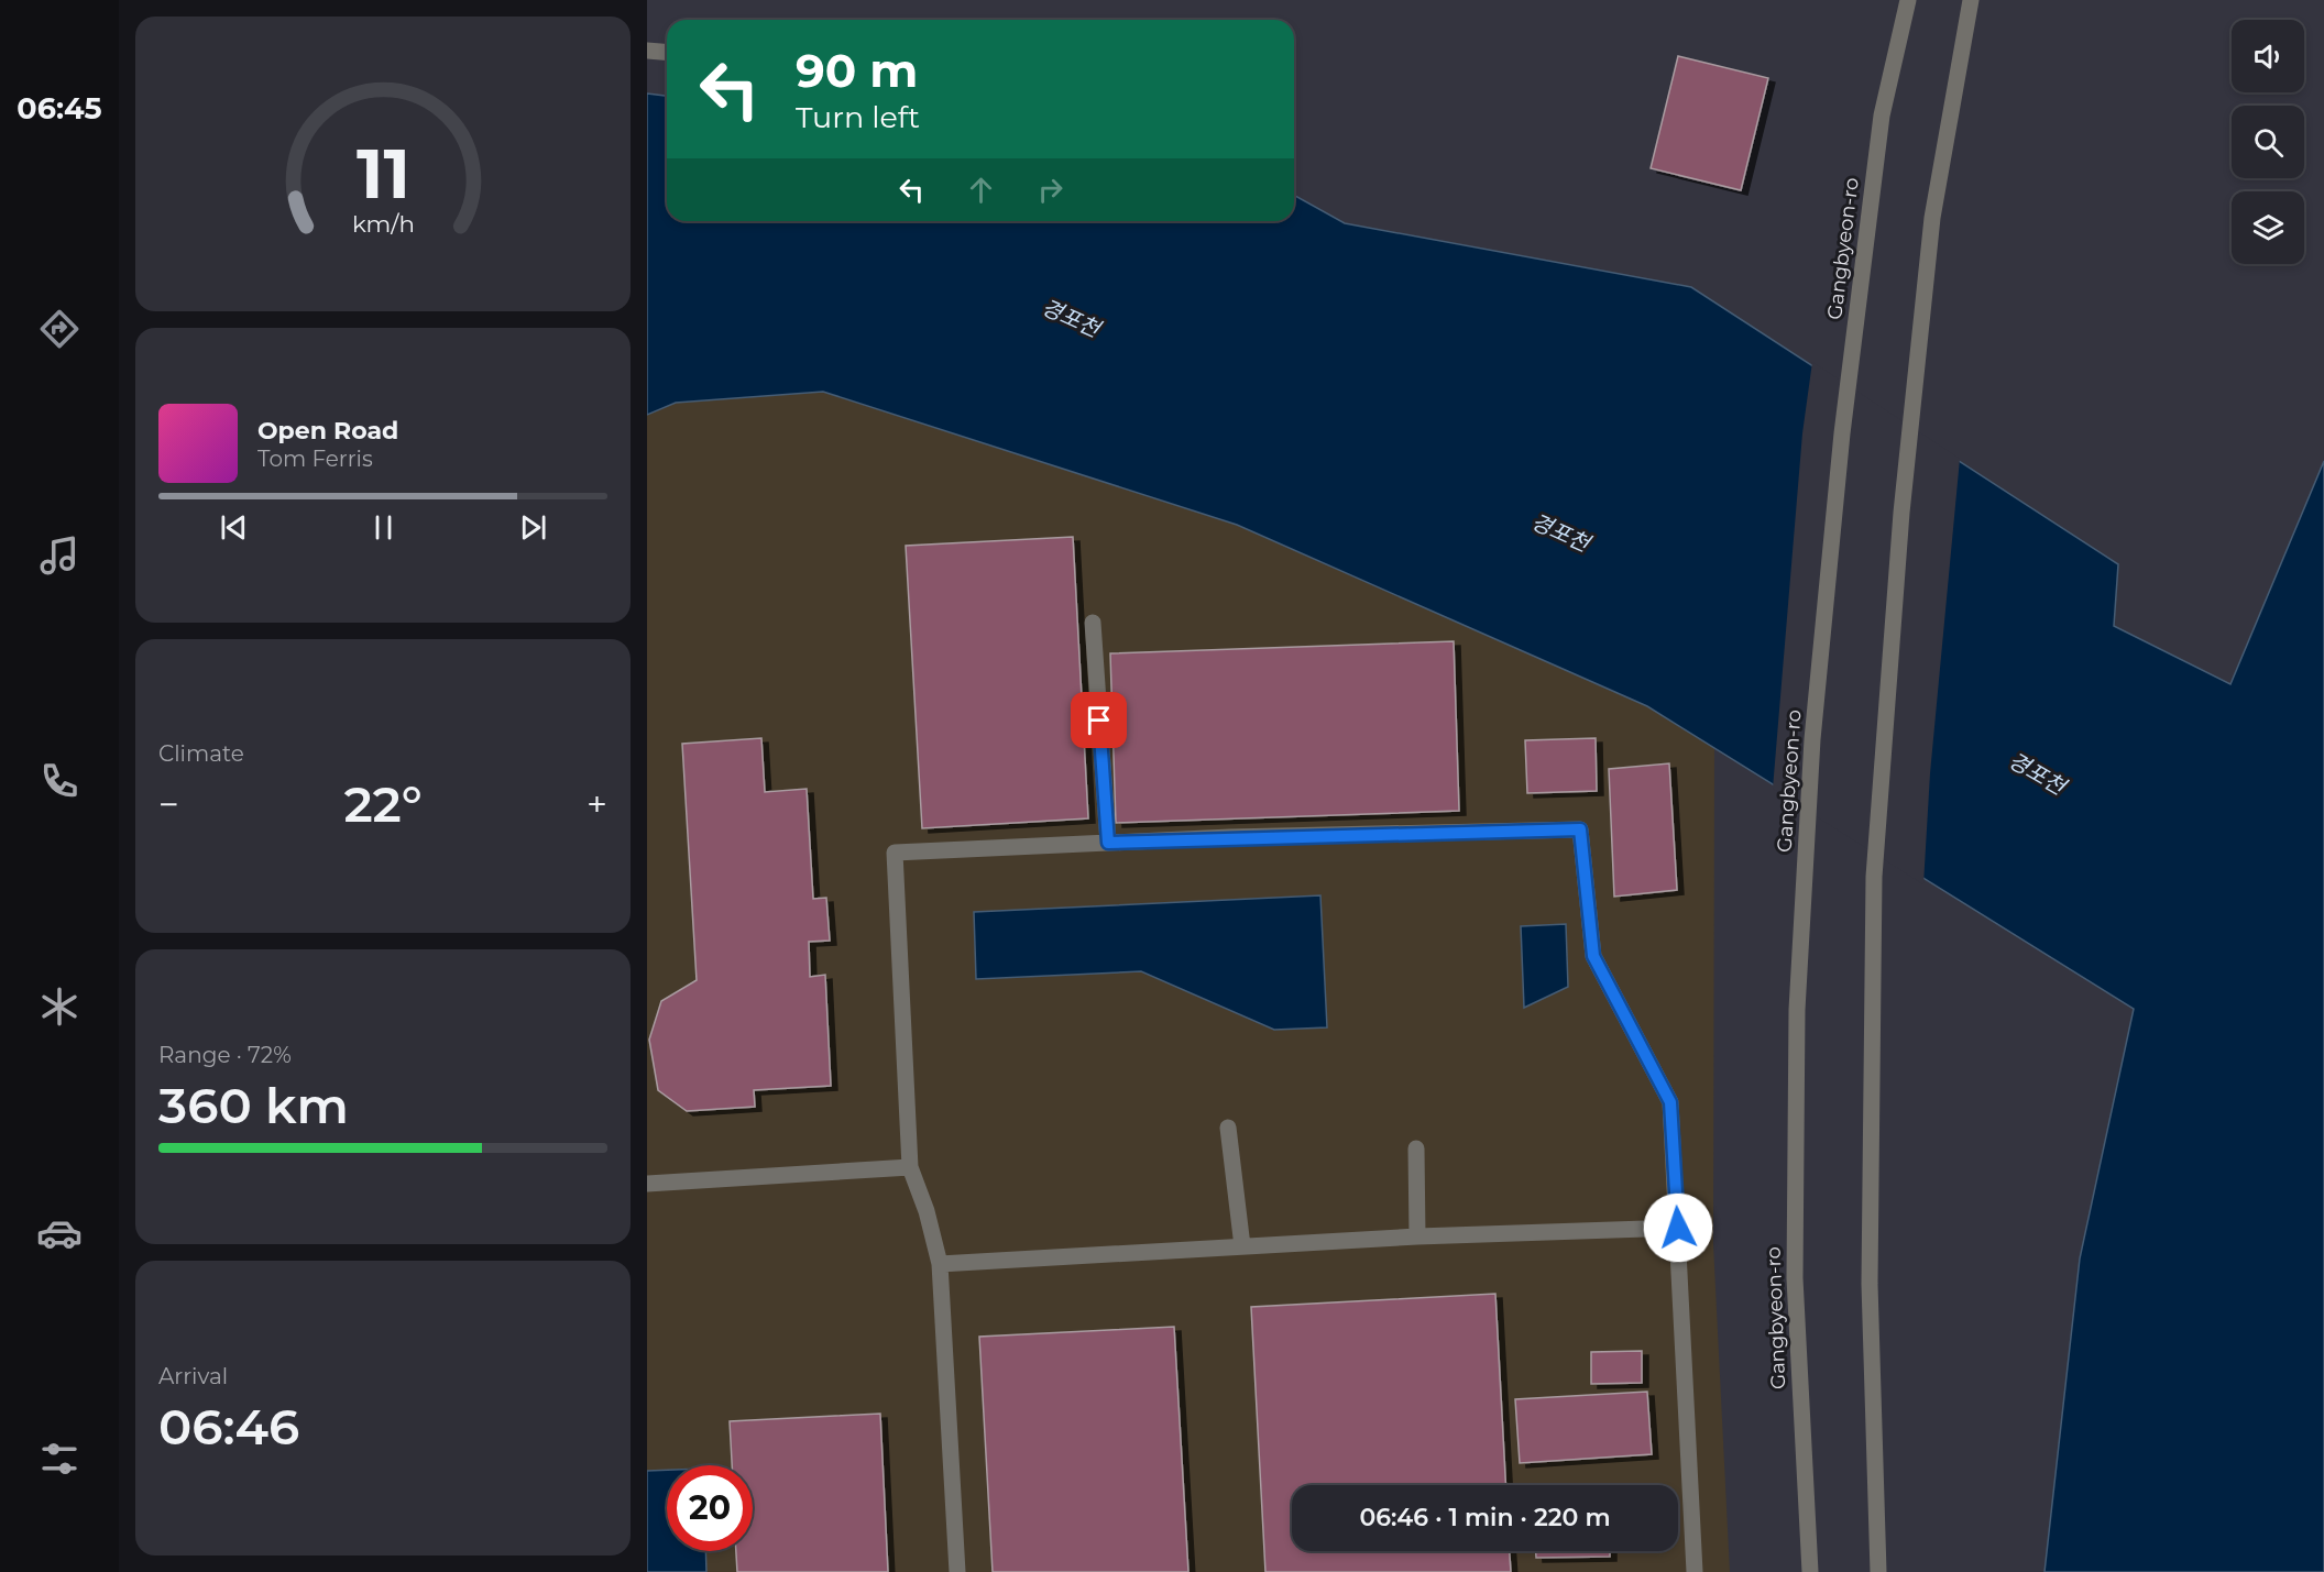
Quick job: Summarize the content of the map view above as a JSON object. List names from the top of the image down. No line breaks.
{"streets":{"street":["Gangbyeon-ro"]},"water":["경포천"],"page":{"tabs":"06:45","turn":["90 m","Turn left"],"song":["Open Road","Tom Ferris"],"tile":["Climate",["Range · 72%","360 km"],["Arrival","06:46"]],"heat":["−","22°","+"],"limit":"20","trip":"06:46 · 1 min · 220 m","gauge":["11","km/h"]}}
